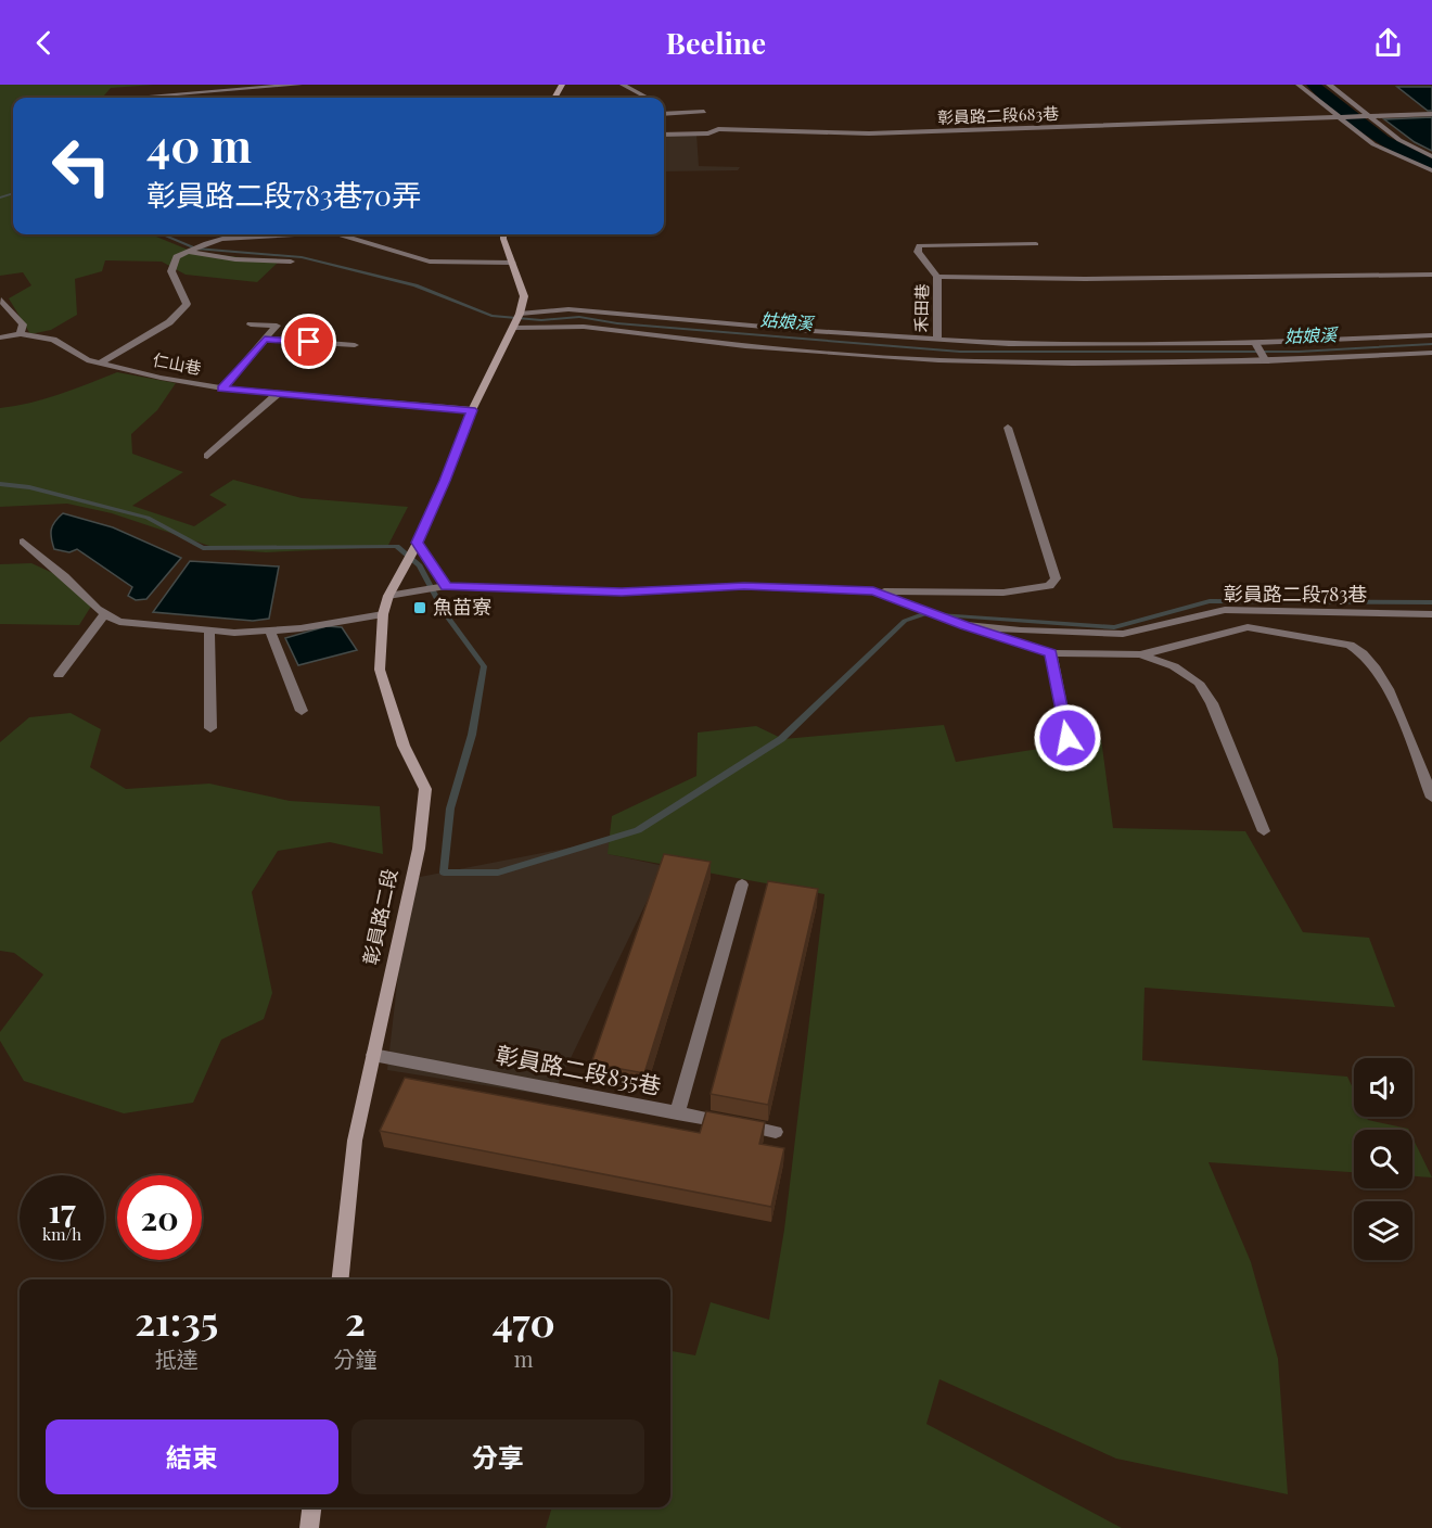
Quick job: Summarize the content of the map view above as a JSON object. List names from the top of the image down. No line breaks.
{"streets":{"main road":["彰員路二段"],"street":["彰員路二段683巷","禾田巷","仁山巷","彰員路二段783巷","彰員路二段835巷"]},"crossings":[["彰員路二段783巷","彰員路二段"],["彰員路二段","彰員路二段835巷"]],"water":["姑娘溪"],"places":{"transit":["魚苗寮"]},"page":{"header":"Beeline","turn":["40 m","彰員路二段783巷70弄"],"speed":"17 km/h","limit":"20","eta":["21:35","抵達","2","分鐘","470","m"],"buttons":["結束","分享"]}}
